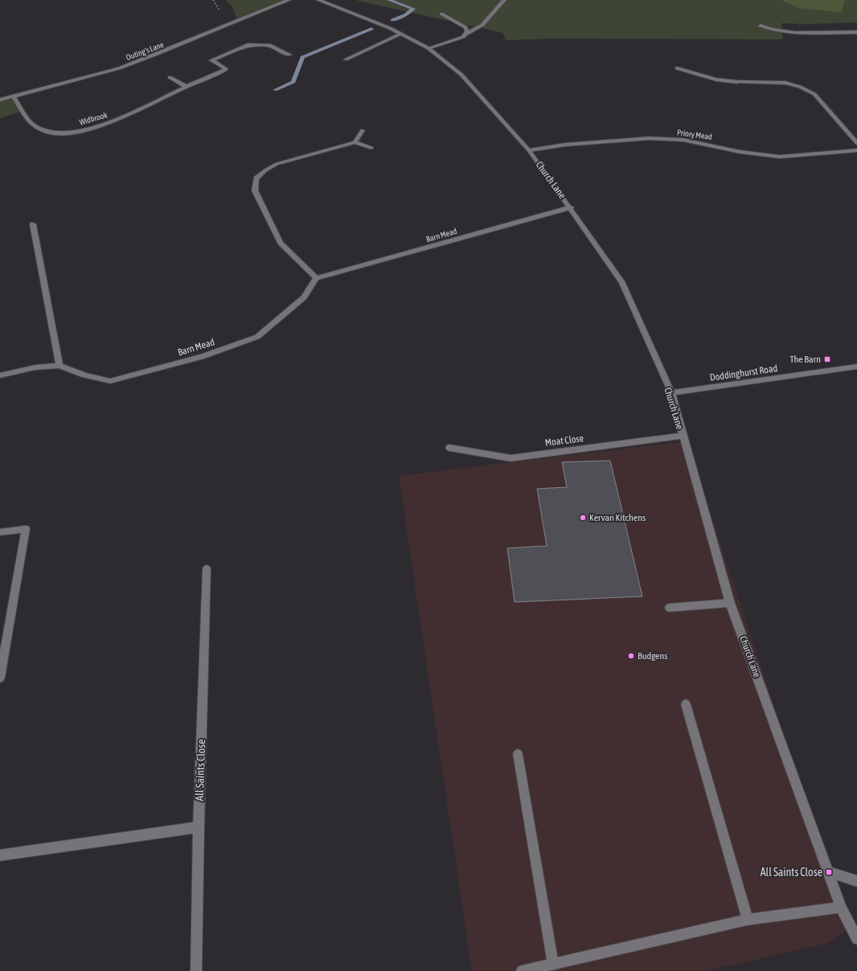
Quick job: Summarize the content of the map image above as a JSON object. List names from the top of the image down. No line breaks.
{"streets":{"street":["Outing's Lane","Widbrook","Priory Mead","Church Lane","Barn Mead","Doddinghurst Road","Moat Close","All Saints Close"]},"crossings":[["Outing's Lane","Widbrook"],["Priory Mead","Church Lane"],["Church Lane","Barn Mead"],["Church Lane","Doddinghurst Road"],["Church Lane","Moat Close"]],"places":{"transit":["The Barn","All Saints Close"],"other":["Kervan Kitchens","Budgens"]}}
